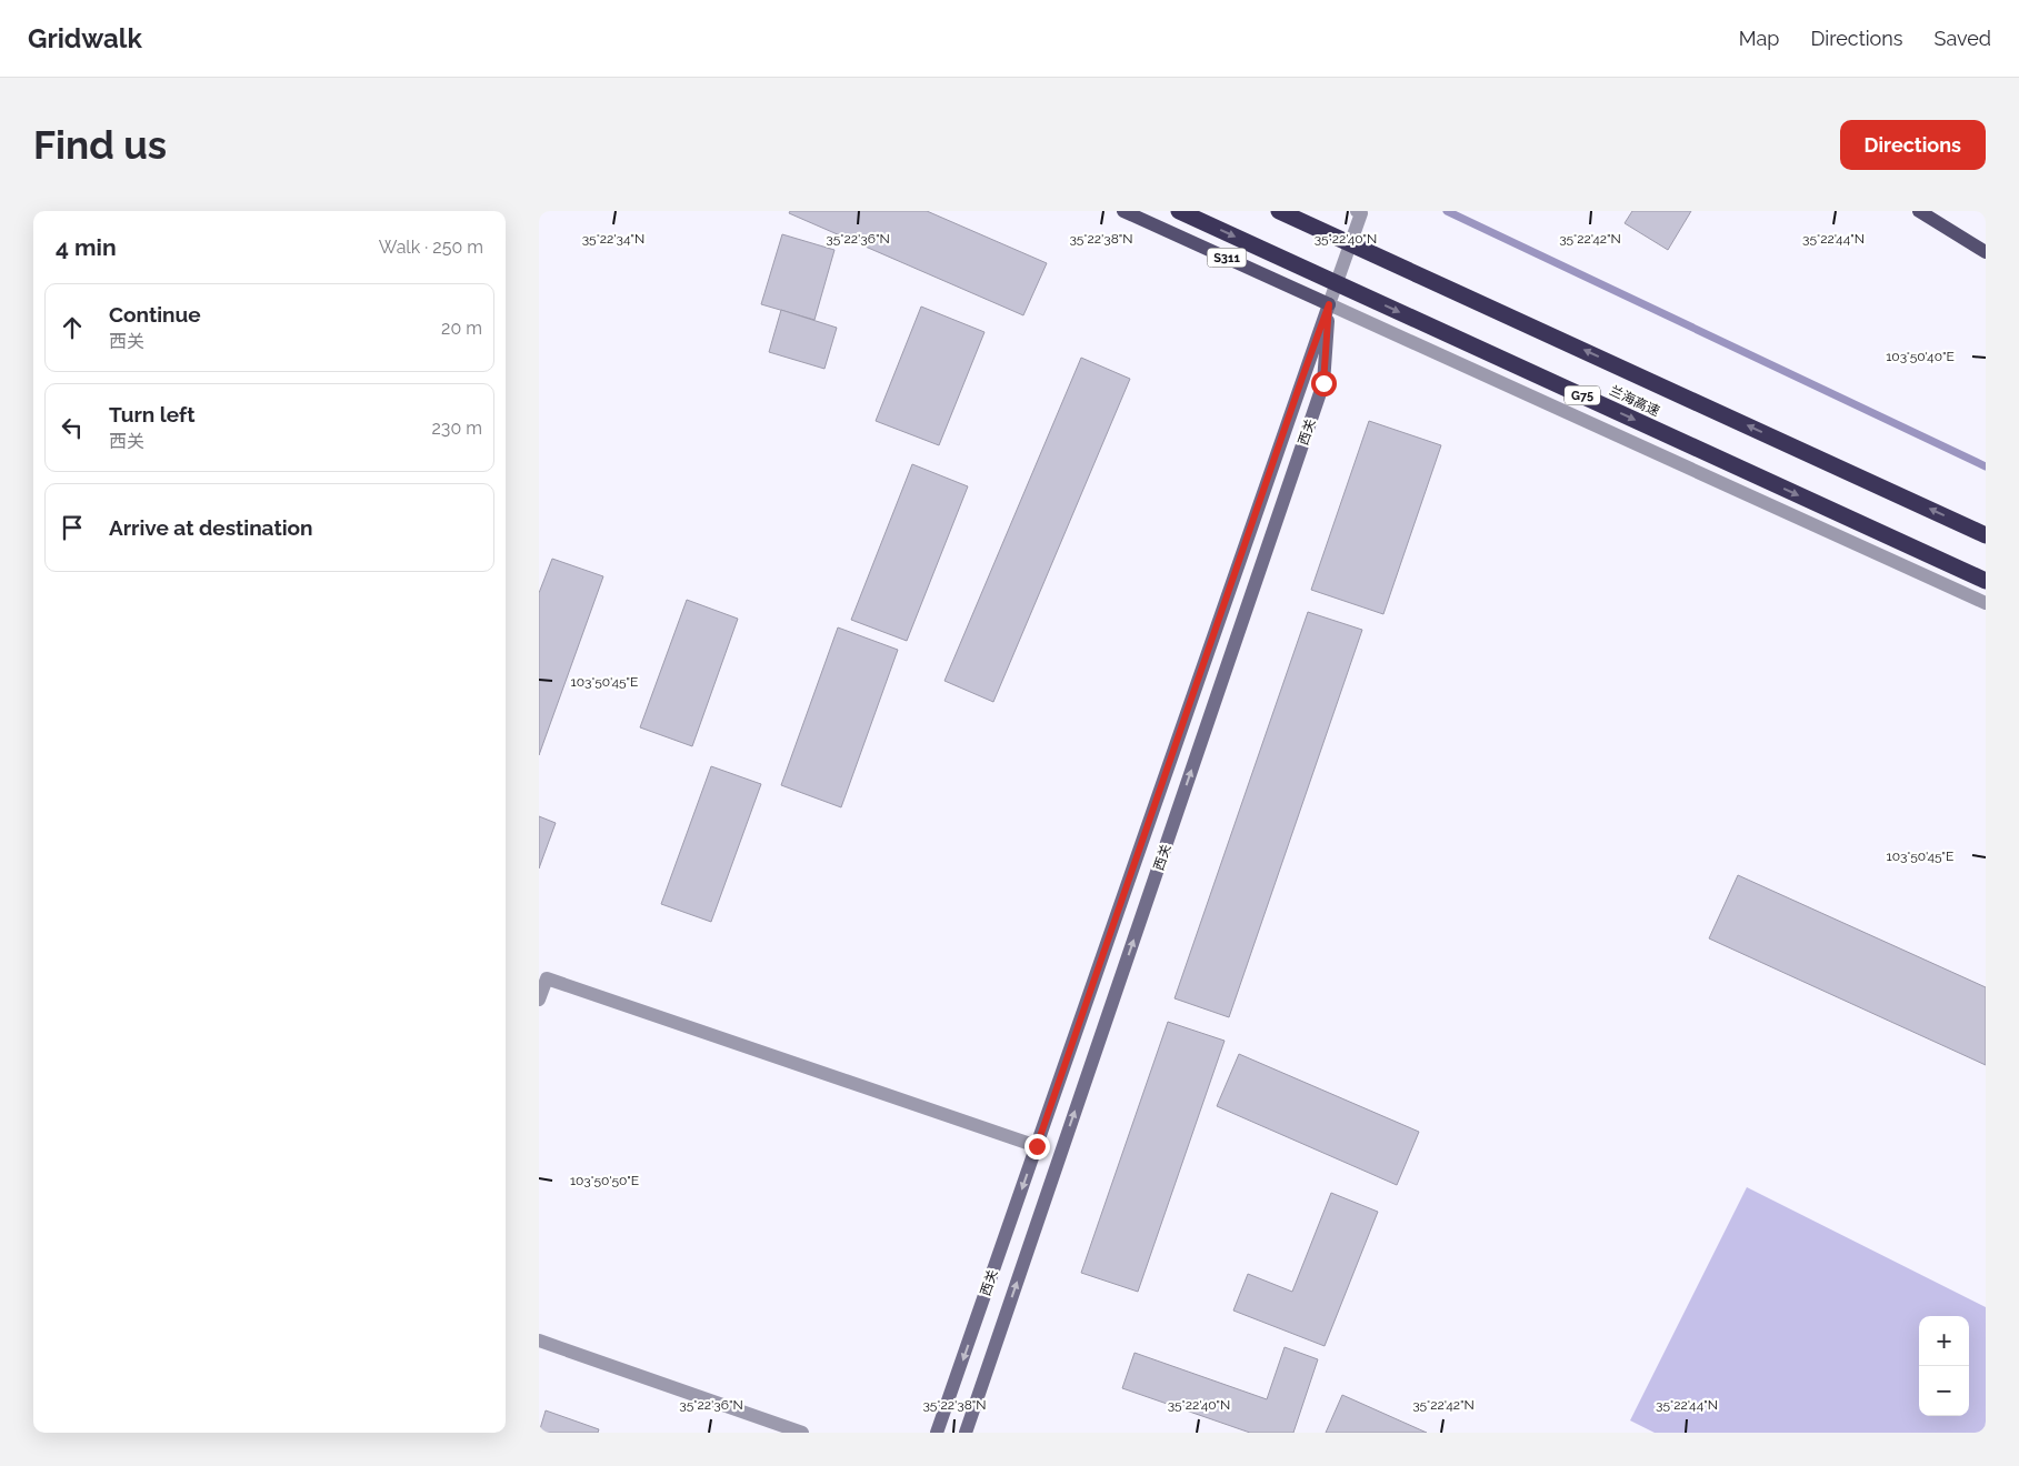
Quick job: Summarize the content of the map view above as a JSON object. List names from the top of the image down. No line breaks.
{"streets":{"highway":["G75","兰海高速"],"main road":["S311","西关"]},"crossings":[["S311","西关"]],"page":{"header":"Gridwalk","nav":["Map","Directions","Saved"],"buttons":"Directions","title":"Find us","heading":["4 min","Walk · 250 m"],"list":[["Continue","西关","20 m"],["Turn left","西关","230 m"],"Arrive at destination"],"map_buttons":["+","−"]},"coordinates":["35°22'34\"N","35°22'36\"N","35°22'38\"N","35°22'40\"N","35°22'42\"N","35°22'44\"N","103°50'40\"E","103°50'45\"E","103°50'50\"E"]}
